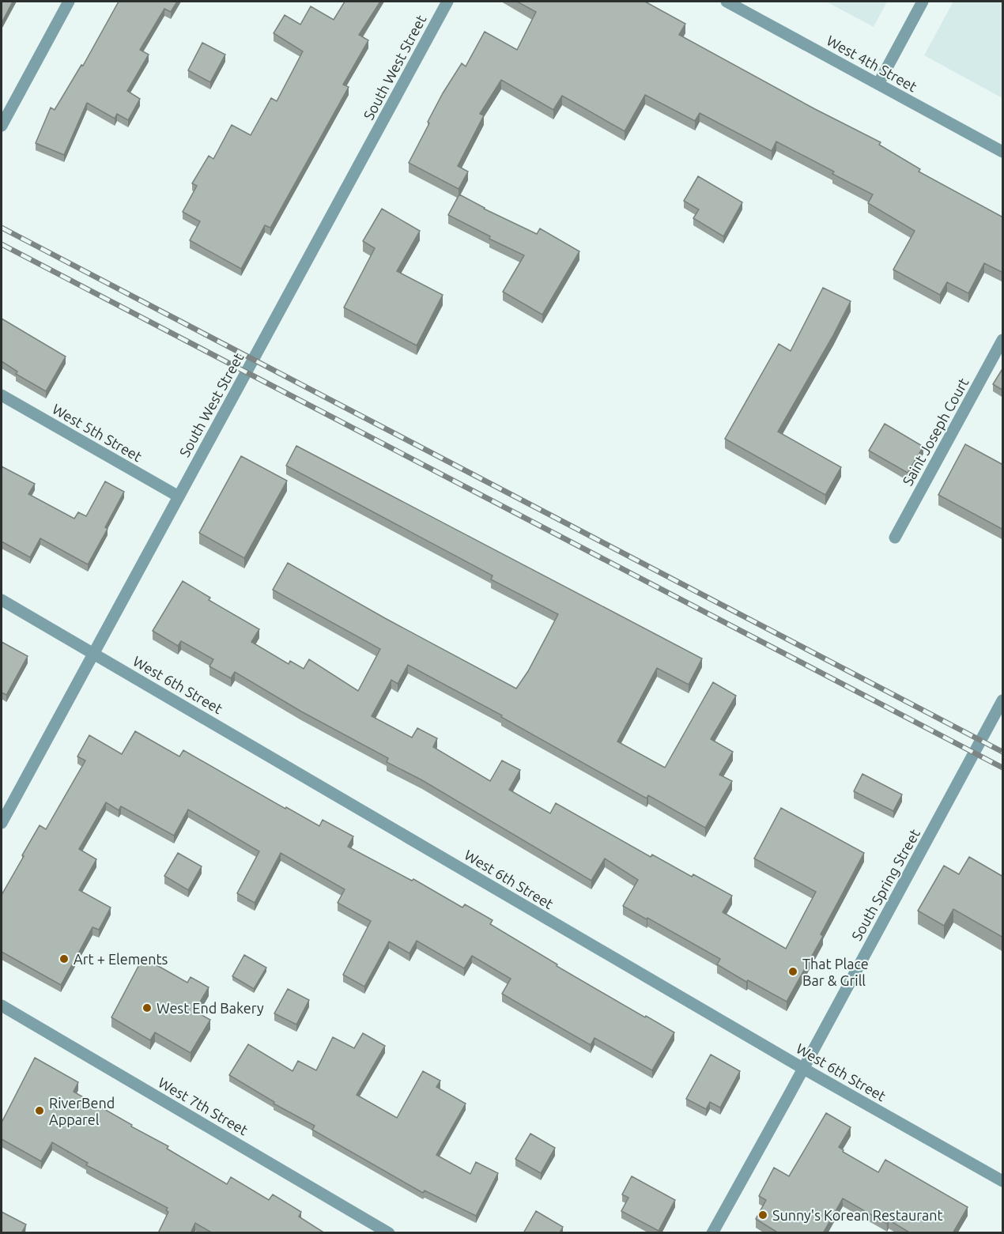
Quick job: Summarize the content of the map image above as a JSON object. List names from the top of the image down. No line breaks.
{"streets":{"street":["West 4th Street","South West Street","Saint Joseph Court","West 5th Street","West 6th Street","South Spring Street","West 7th Street"]},"crossings":[["South West Street","West 5th Street"],["South West Street","West 6th Street"],["West 6th Street","South Spring Street"]],"places":["Art + Elements","That Place Bar & Grill","West End Bakery","RiverBend Apparel","Sunny's Korean Restaurant"]}
